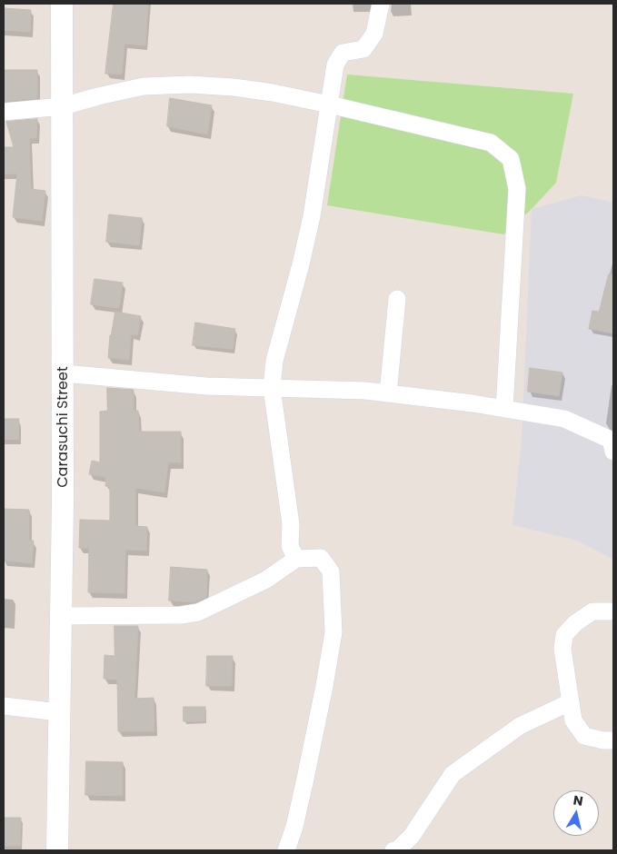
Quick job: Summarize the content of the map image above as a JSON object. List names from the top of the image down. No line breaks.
{"streets":{"street":["Carasuchi Street"]},"north":"top"}
